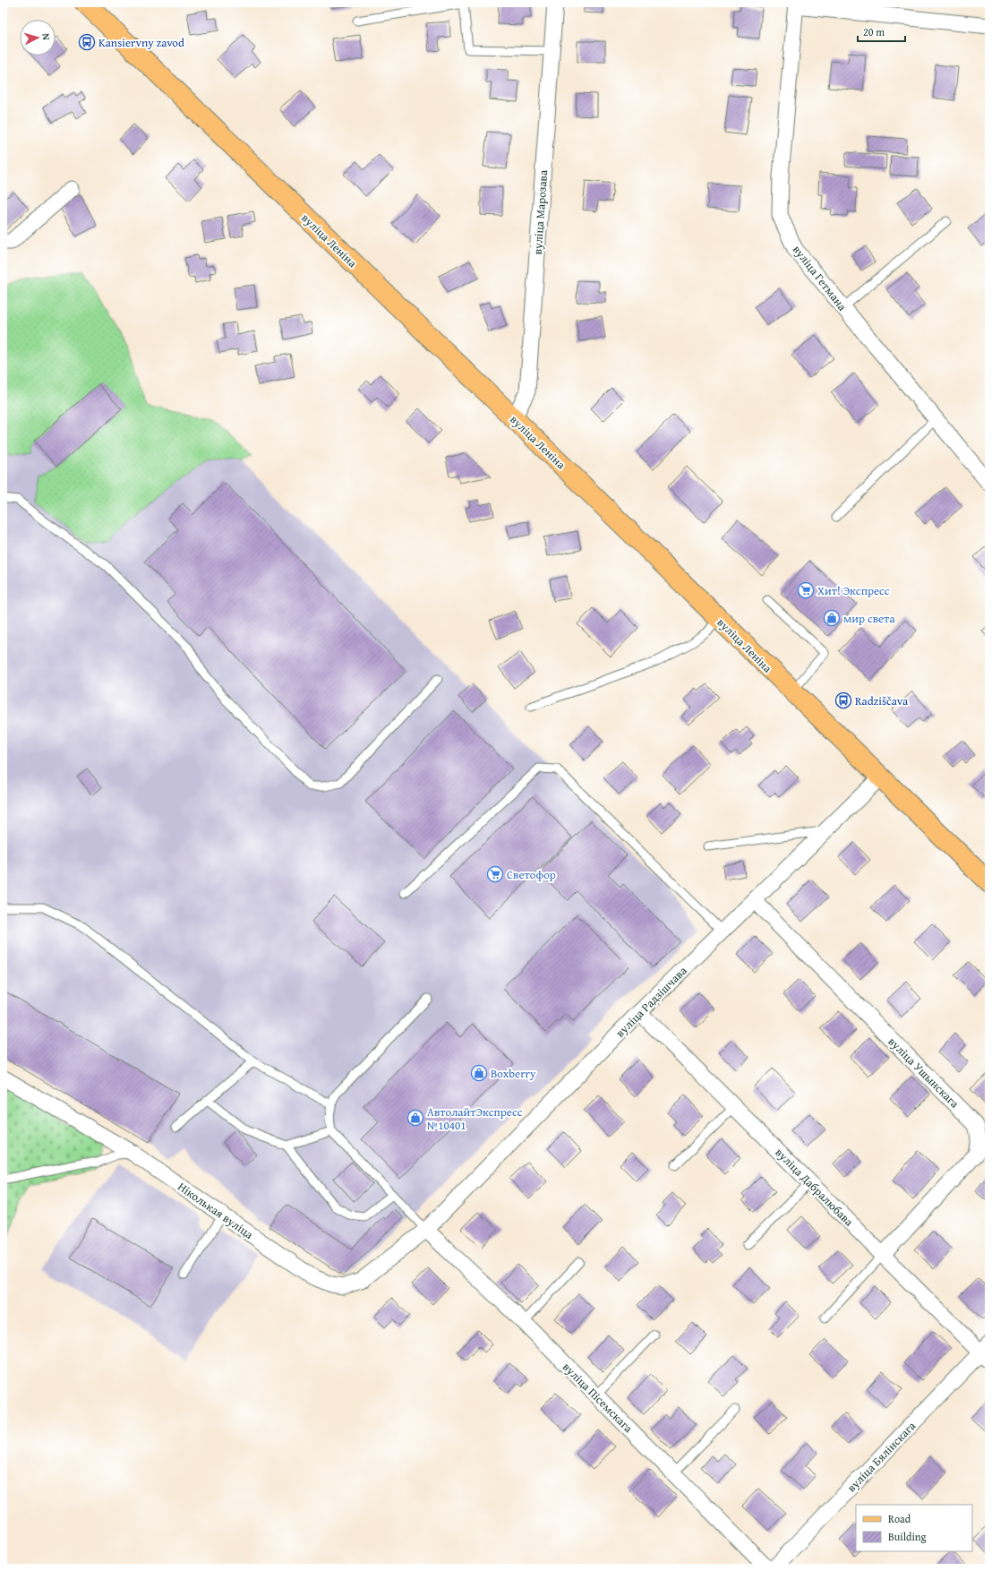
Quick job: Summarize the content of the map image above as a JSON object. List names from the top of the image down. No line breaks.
{"streets":{"main road":["вуліца Леніна"],"street":["вуліца Марозава","вуліца Гетмана","вуліца Радзішчава","вуліца Ушынскага","вуліца Дабралюбава","Ніколькая вуліца","вуліца Пісемскага","вуліца Бялінскага"]},"crossings":[["вуліца Марозава","вуліца Леніна"],["вуліца Леніна","вуліца Радзішчава"],["вуліца Радзішчава","вуліца Ушынскага"],["вуліца Радзішчава","вуліца Дабралюбава"],["вуліца Радзішчава","Ніколькая вуліца"],["вуліца Радзішчава","вуліца Пісемскага"],["вуліца Ушынскага","вуліца Дабралюбава"],["вуліца Дабралюбава","вуліца Бялінскага"],["Ніколькая вуліца","вуліца Пісемскага"]],"places":{"bus stop":["Kansiervny zavod","Radziščava"],"supermarket":["Хит! Экспресс","Светофор"],"shop":["мир света","Boxberry","АвтолайтЭкспресс №10401"]},"legend":["Road","Building"],"scale_bar":"20 m","north":"right"}
